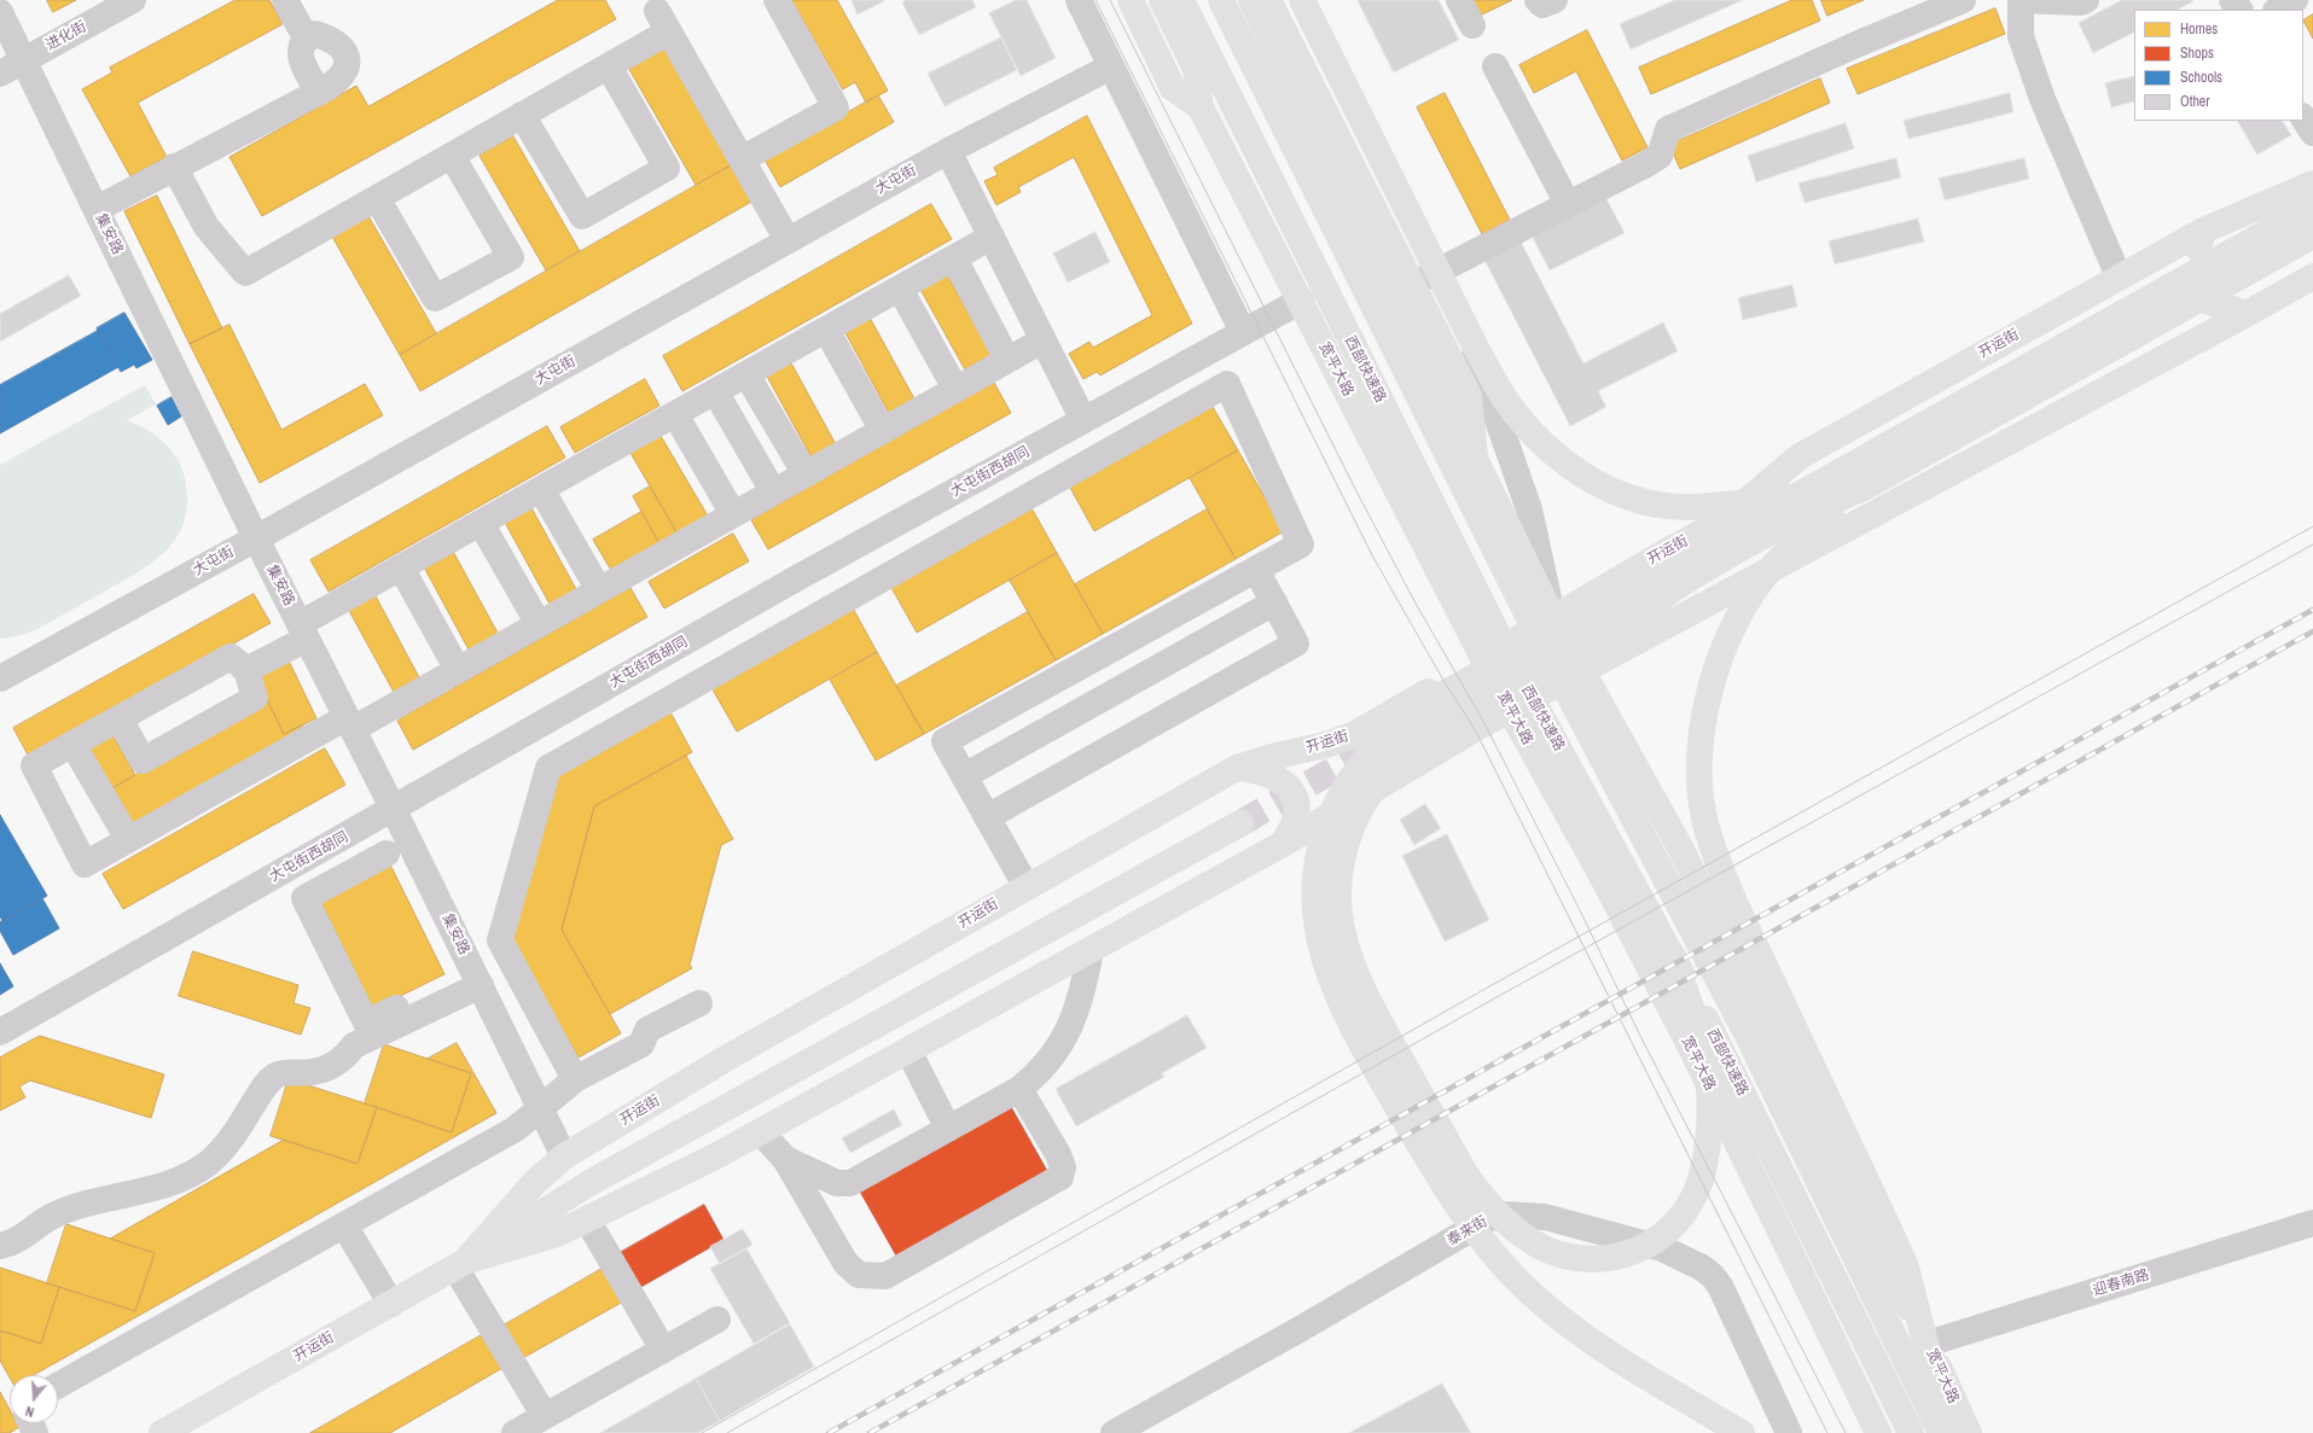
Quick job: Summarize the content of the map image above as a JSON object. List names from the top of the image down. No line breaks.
{"streets":{"main road":["开运街","宽平大路","西部快速路"],"street":["进化街","大屯街","集安路","大屯街西胡同","泰来街","迎春南路"]},"crossings":[["进化街","集安路"],["大屯街","集安路"],["集安路","开运街"],["集安路","大屯街西胡同"],["开运街","宽平大路"],["宽平大路","大屯街西胡同"],["宽平大路","迎春南路"]],"legend":["Homes","Shops","Schools","Other"],"north":"bottom"}
